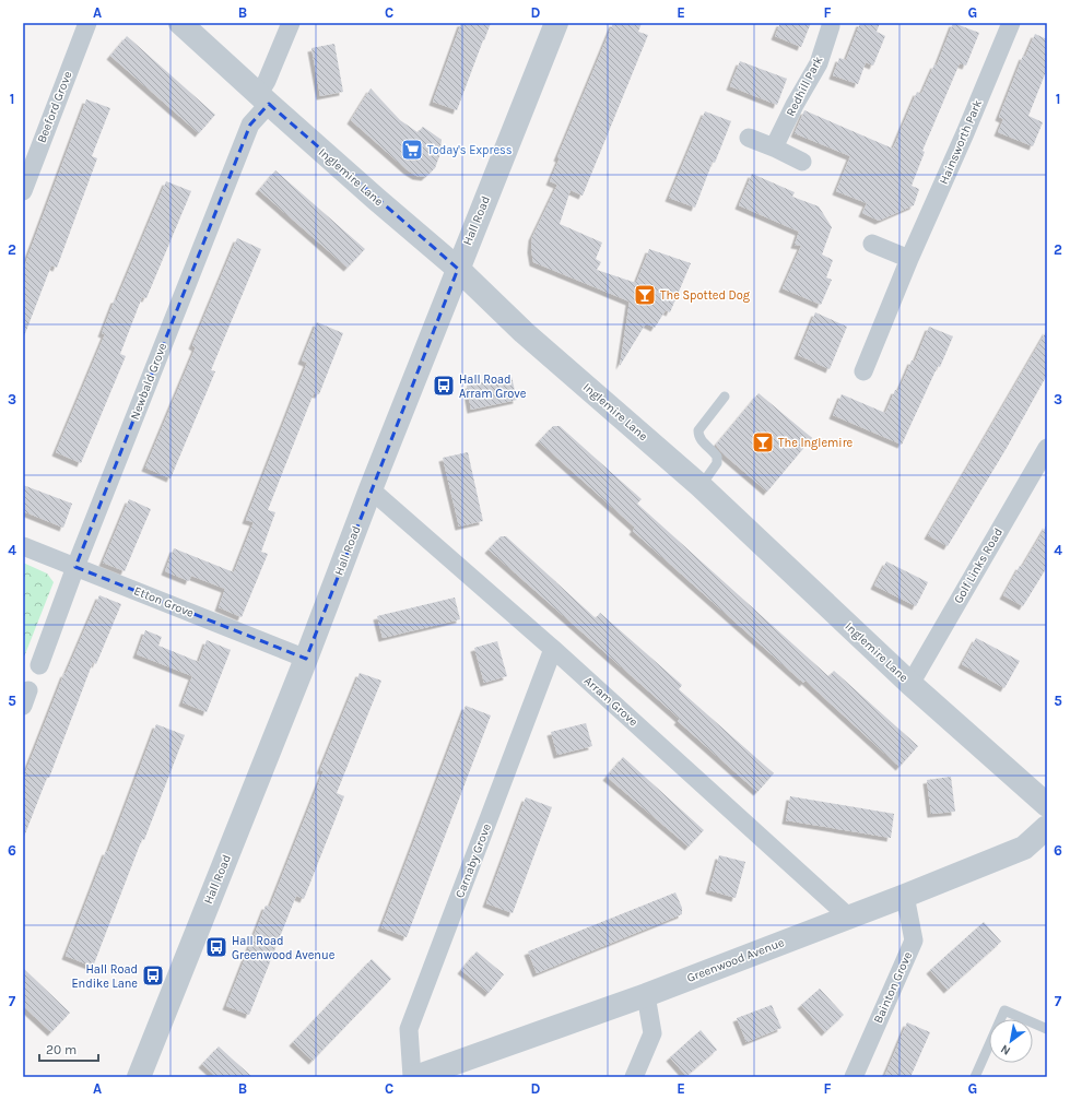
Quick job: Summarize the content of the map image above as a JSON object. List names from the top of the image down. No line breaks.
{"streets":{"street":["Redhill Park","Beeford Grove","Hainsworth Park","Inglemire Lane","Hall Road","Newbald Grove","Golf Links Road","Etton Grove","Arram Grove","Carnaby Grove","Greenwood Avenue","Bainton Grove"]},"crossings":[["Inglemire Lane","Hall Road"],["Inglemire Lane","Newbald Grove"],["Inglemire Lane","Golf Links Road"],["Hall Road","Etton Grove"],["Hall Road","Arram Grove"],["Newbald Grove","Etton Grove"],["Arram Grove","Carnaby Grove"],["Arram Grove","Greenwood Avenue"],["Greenwood Avenue","Bainton Grove"]],"places":{"supermarket":["Today's Express"],"bar":["The Spotted Dog","The Inglemire"],"bus stop":["Hall Road Arram Grove","Hall Road Greenwood Avenue","Hall Road Endike Lane"]},"scale_bar":"20 m","north":"bottom left","grid":{"columns":["A","B","C","D","E","F","G"],"rows":["1","2","3","4","5","6","7"]}}
